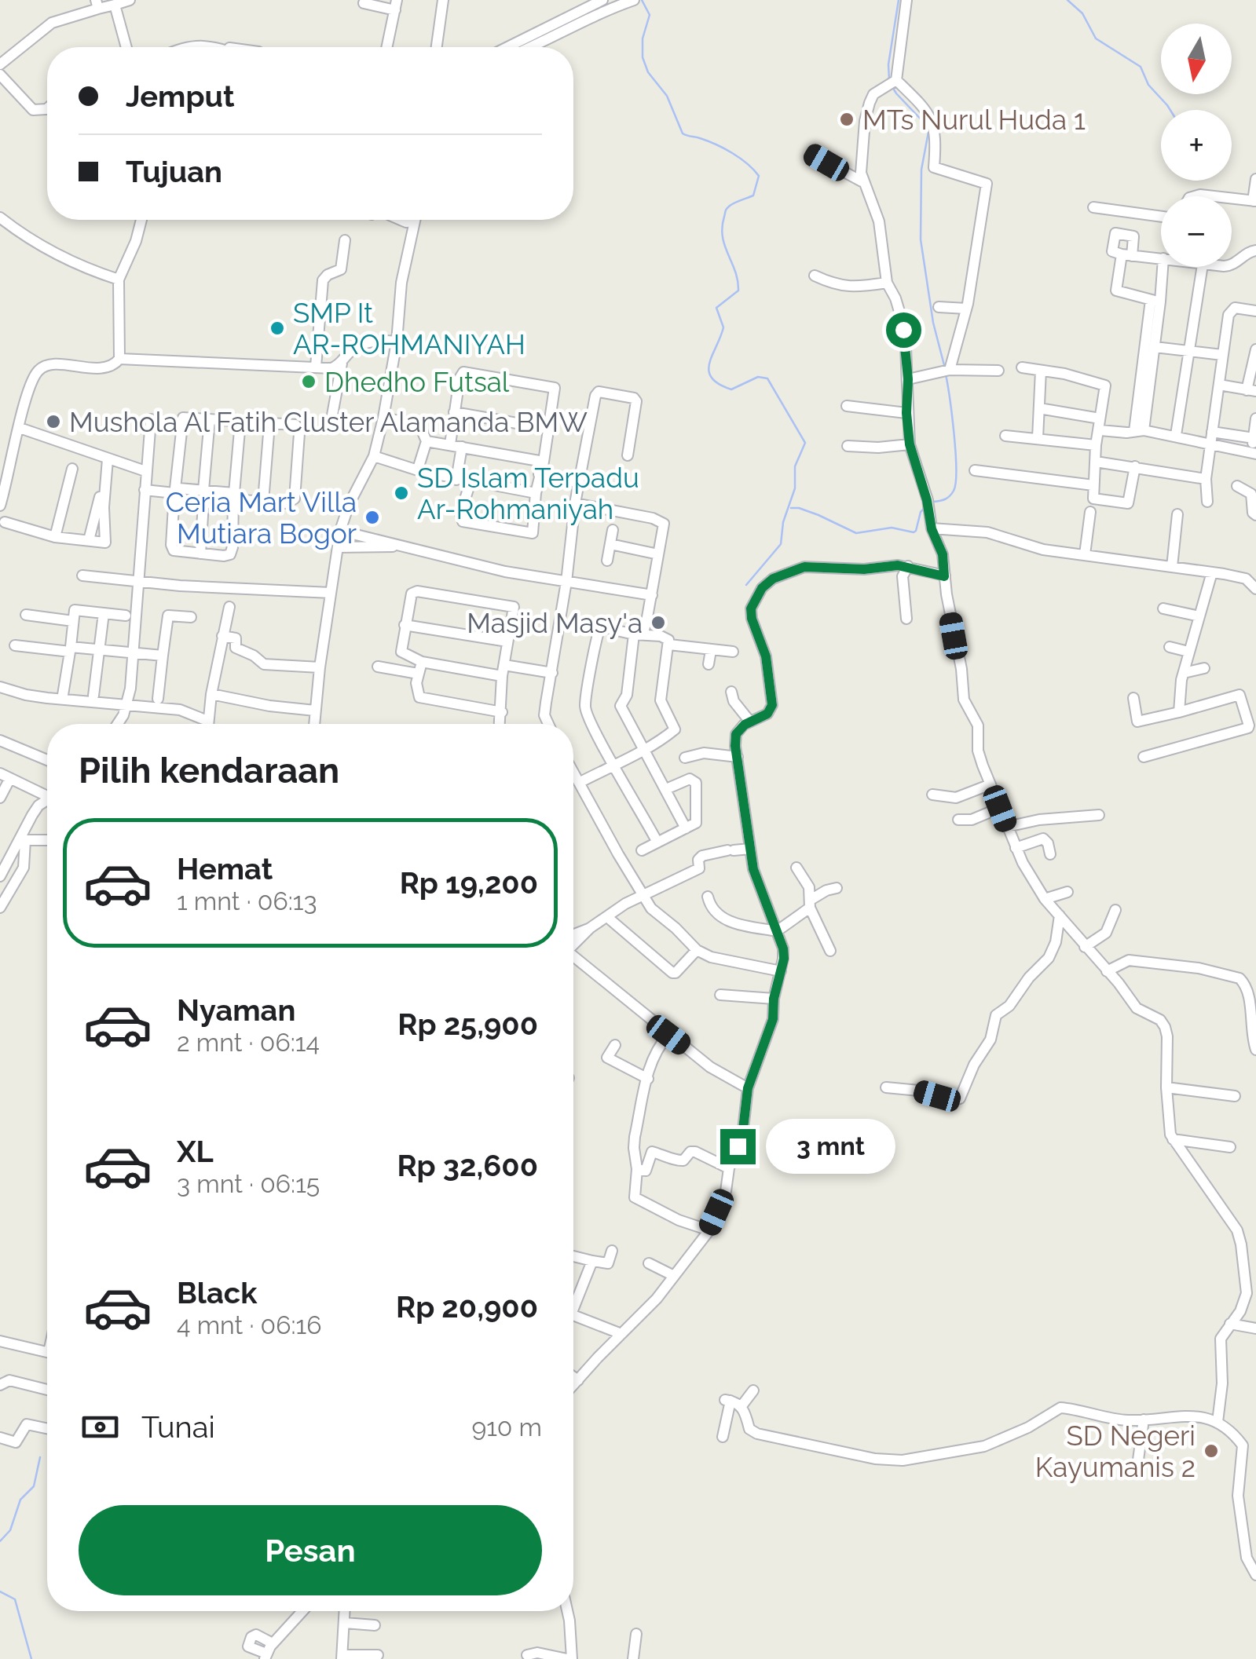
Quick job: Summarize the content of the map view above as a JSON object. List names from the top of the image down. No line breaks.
{"places":["MTs Nurul Huda 1","SMP It AR-ROHMANIYAH","Dhedho Futsal","Mushola Al Fatih Cluster Alamanda BMW","SD Islam Terpadu Ar-Rohmaniyah","Ceria Mart Villa Mutiara Bogor","Masjid Masy'a","SD Negeri Kayumanis 2"],"north":"bottom","page":{"map_buttons":["+","−"],"banner":["Jemput","Tujuan"],"heading":"Pilih kendaraan","list":[{"name":"Hemat","note":"1 mnt · 06:13","value":"Rp 19,200"},{"name":"Nyaman","note":"2 mnt · 06:14","value":"Rp 25,900"},{"name":"XL","note":"3 mnt · 06:15","value":"Rp 32,600"},{"name":"Black","note":"4 mnt · 06:16","value":"Rp 20,900"}],"bubble":"3 mnt","pay":["Tunai","910 m"],"buttons":"Pesan"}}
